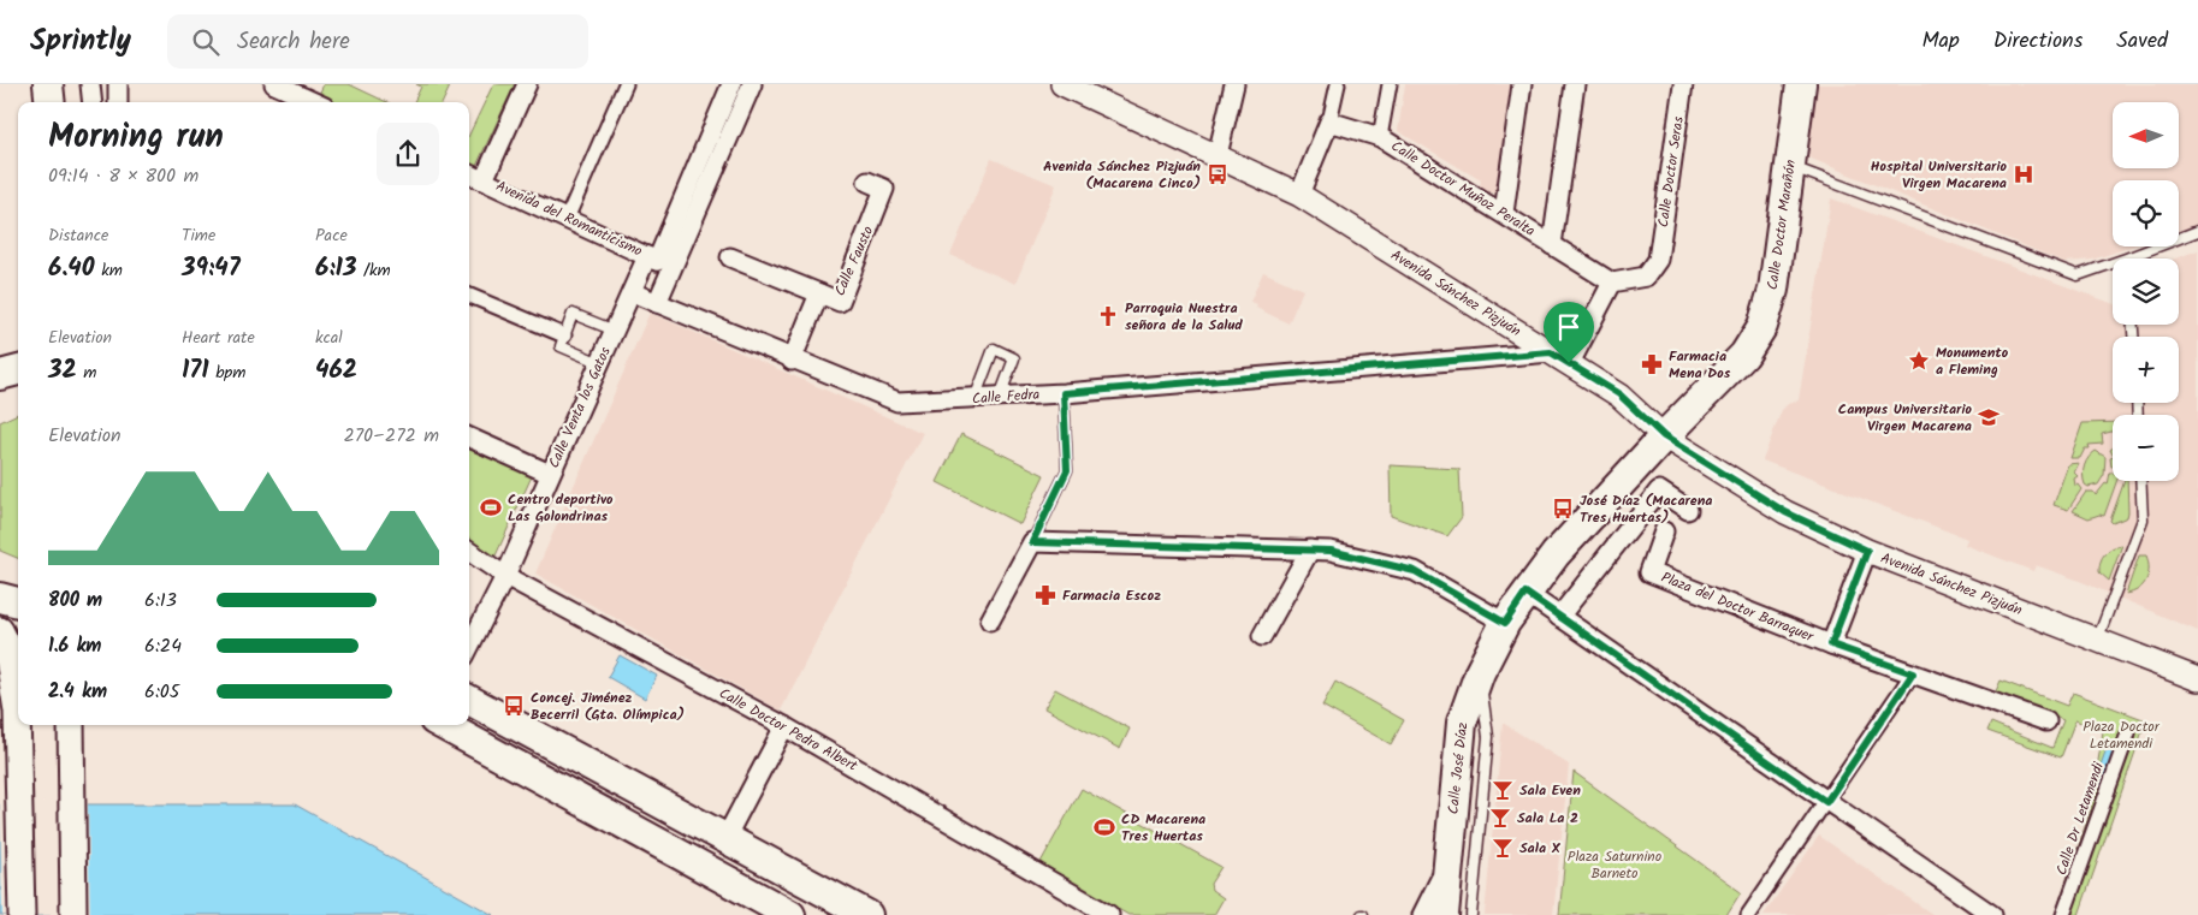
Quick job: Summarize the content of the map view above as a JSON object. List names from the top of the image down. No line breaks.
{"streets":{"main road":["Calle Doctor Marañón","Calle José Díaz"],"street":["Calle Doctor Seras","Calle Doctor Muñoz Peralta","Avenida del Romanticismo","Calle Fausto","Avenida Sánchez Pizjuán","Calle Fedra","Calle Venta los Gatos","Plaza del Doctor Barraquer","Calle Doctor Pedro Albert","Calle Dr Letamendi"]},"crossings":[["Calle Doctor Seras","Calle Doctor Muñoz Peralta"],["Avenida del Romanticismo","Calle Venta los Gatos"],["Calle Doctor Marañón","Avenida Sánchez Pizjuán"],["Calle Doctor Marañón","Calle José Díaz"],["Calle Fausto","Calle Fedra"],["Avenida Sánchez Pizjuán","Calle Fedra"],["Avenida Sánchez Pizjuán","Plaza del Doctor Barraquer"],["Avenida Sánchez Pizjuán","Calle José Díaz"],["Calle Venta los Gatos","Calle Doctor Pedro Albert"]],"parks":["Plaza Doctor Letamendi","Plaza Saturnino Barneto"],"places":{"bus stop":["Avenida Sánchez Pizjuán (Macarena Cinco)","José Díaz (Macarena Tres Huertas)","Concej. Jiménez Becerril (Gta. Olímpica)"],"hospital":["Hospital Universitario Virgen Macarena"],"church":["Parroquia Nuestra señora de la Salud"],"place":["Monumento a Fleming"],"pharmacy":["Farmacia Mena Dos","Farmacia Escoz"],"school or university":["Campus Universitario Virgen Macarena"],"sports":["Centro deportivo Las Golondrinas","CD Macarena Tres Huertas"],"bar":["Sala Even","Sala La 2","Sala X"]},"north":"left","page":{"header":"Sprintly","search":"Search here","nav":["Map","Directions","Saved"],"map_buttons":["+","−"],"heading":["Morning run","09:14 · 8 × 800 m"],"stats":[["Distance","6.40 km"],["Time","39:47"],["Pace","6:13 /km"],["Elevation","32 m"],["Heart rate","171 bpm"],["kcal","462"]],"chart":["Elevation","270–272 m"],"list":[{"name":"800 m","note":"6:13"},{"name":"1.6 km","note":"6:24"},{"name":"2.4 km","note":"6:05"}]}}
